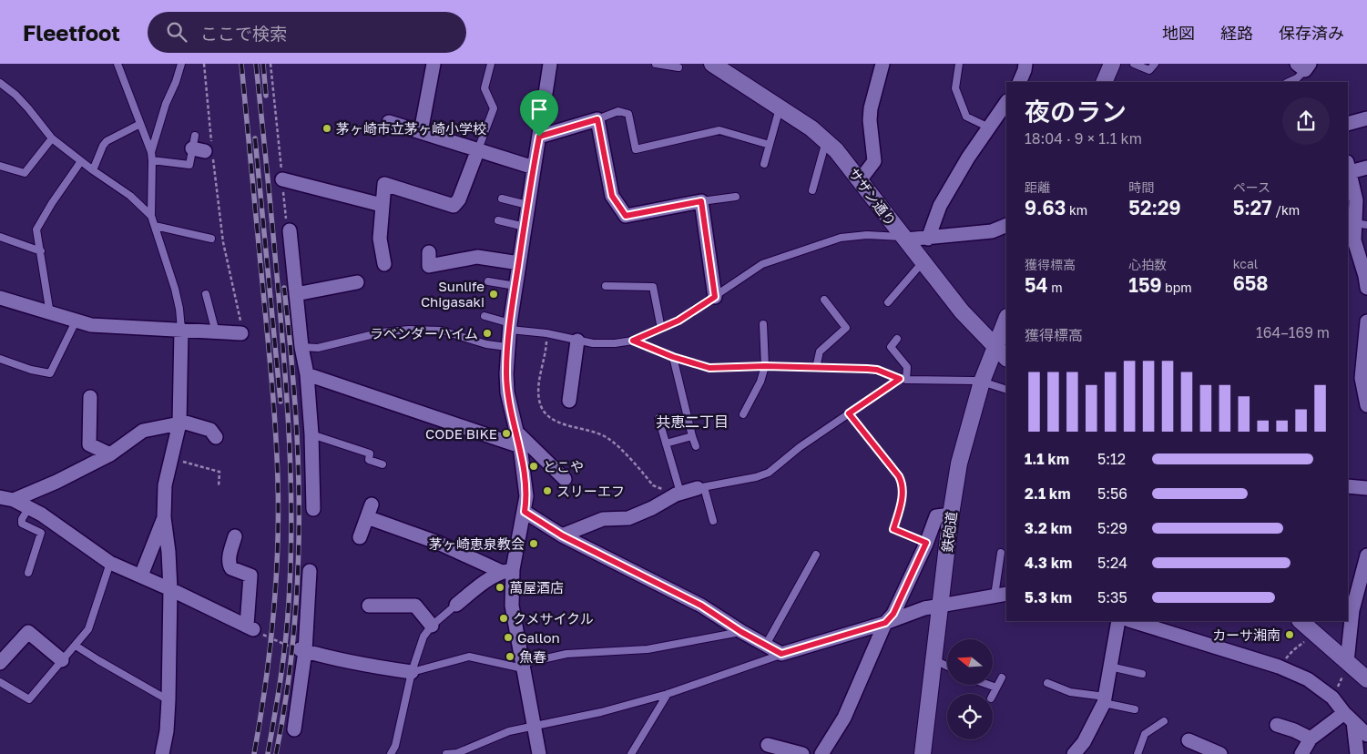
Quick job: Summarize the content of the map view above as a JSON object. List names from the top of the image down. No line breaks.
{"streets":{"street":["サザン通り","鉄砲道"]},"crossings":[["サザン通り","鉄砲道"]],"districts":["共恵二丁目"],"places":["茅ヶ崎市立茅ヶ崎小学校","Sunlife Chigasaki","ラベンダーハイム","CODE BIKE","とこや","スリーエフ","茅ヶ崎恵泉教会","萬屋酒店","クメサイクル","カーサ湘南","Gallon","魚春"],"north":"left","page":{"header":"Fleetfoot","search":"ここで検索","nav":["地図","経路","保存済み"],"heading":["夜のラン","18:04 · 9 × 1.1 km"],"stats":[["距離","9.63 km"],["時間","52:29"],["ペース","5:27 /km"],["獲得標高","54 m"],["心拍数","159 bpm"],["kcal","658"]],"chart":["獲得標高","164–169 m"],"list":[{"name":"1.1 km","note":"5:12"},{"name":"2.1 km","note":"5:56"},{"name":"3.2 km","note":"5:29"},{"name":"4.3 km","note":"5:24"},{"name":"5.3 km","note":"5:35"}]}}
